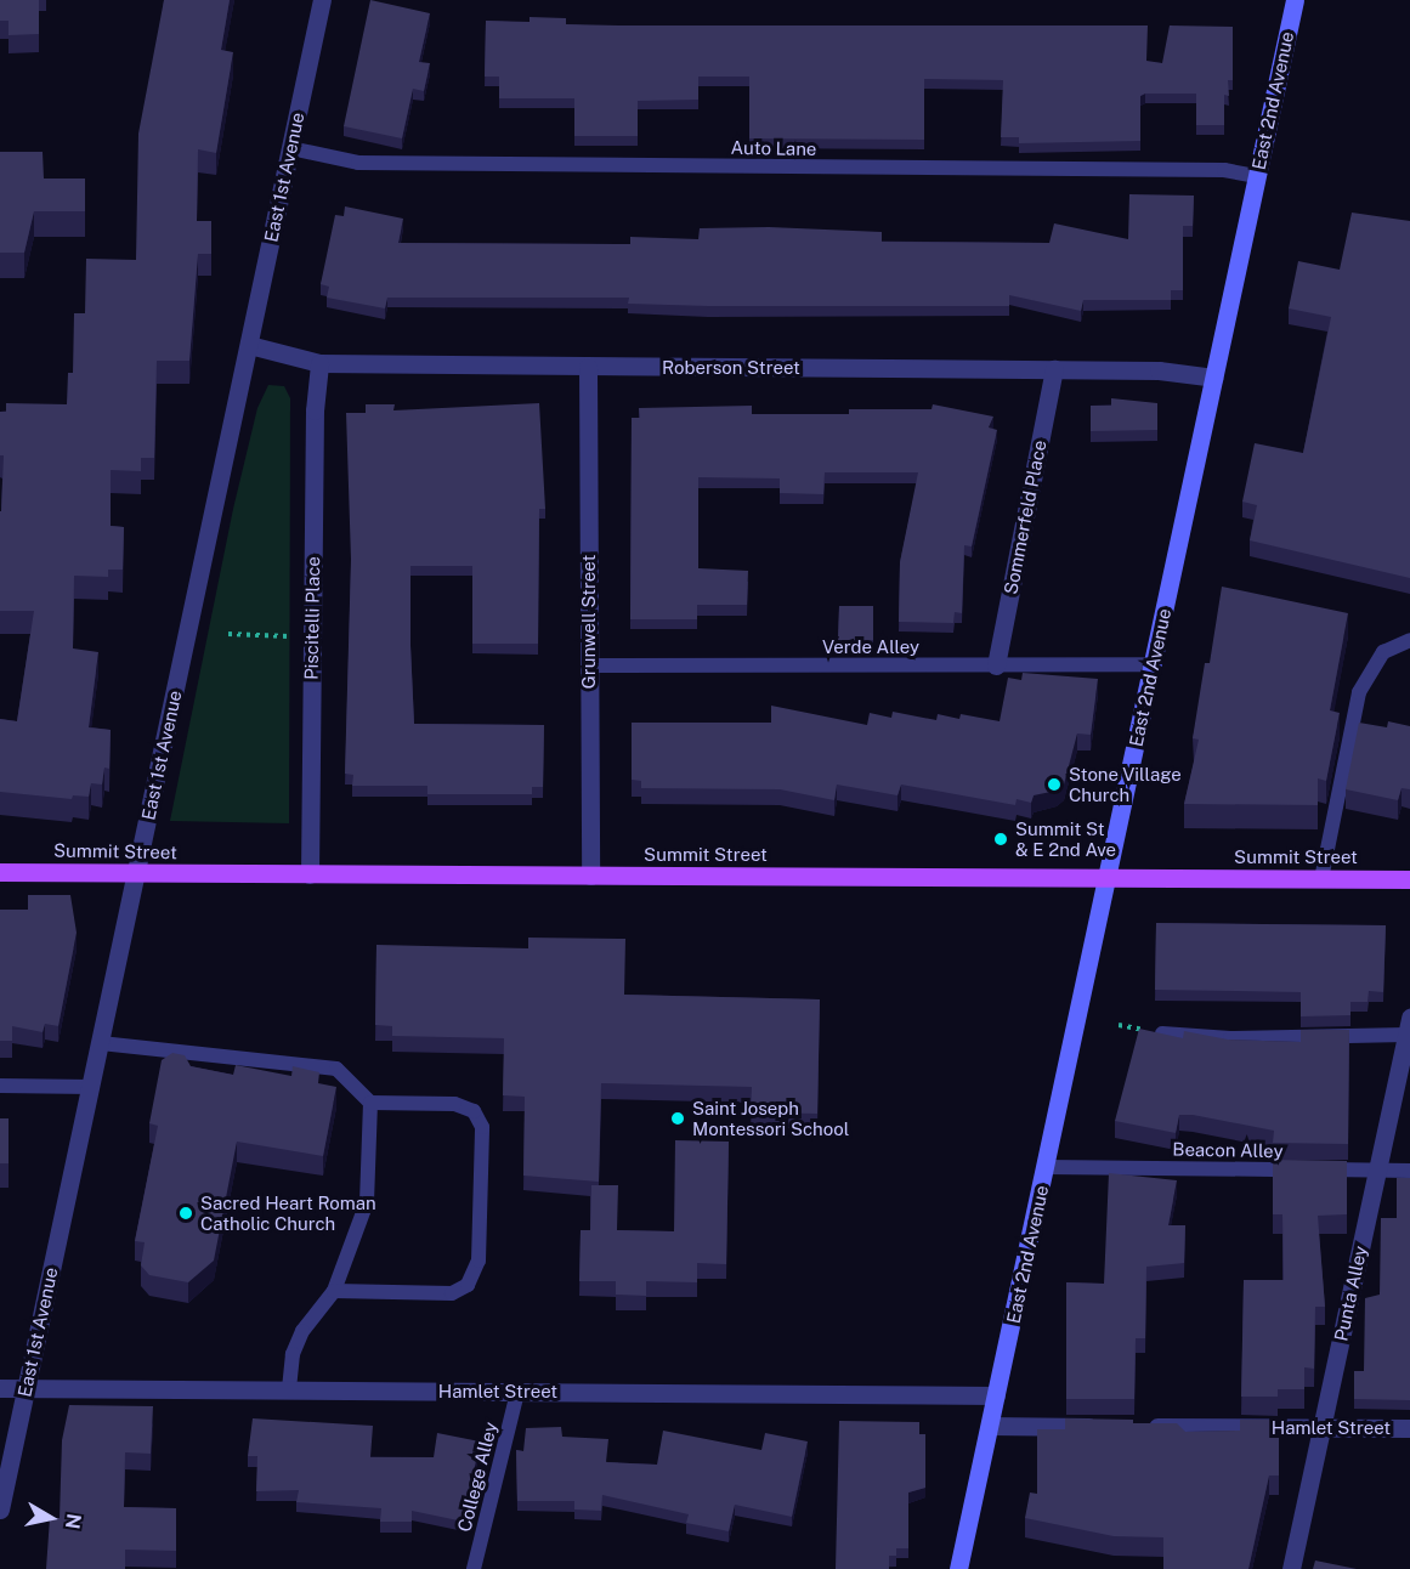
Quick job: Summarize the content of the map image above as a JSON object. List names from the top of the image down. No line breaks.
{"streets":{"main road":["Summit Street"],"street":["East 2nd Avenue","East 1st Avenue","Roberson Street","Sommerfeld Place","Piscitelli Place","Grunwell Street","Punta Alley","Hamlet Street"],"lane":["Auto Lane","Verde Alley","Beacon Alley","College Alley"]},"crossings":[["East 2nd Avenue","Auto Lane"],["East 2nd Avenue","Roberson Street"],["East 2nd Avenue","Verde Alley"],["East 2nd Avenue","Summit Street"],["East 2nd Avenue","Beacon Alley"],["East 2nd Avenue","Hamlet Street"],["Auto Lane","East 1st Avenue"],["East 1st Avenue","Roberson Street"],["East 1st Avenue","Summit Street"],["East 1st Avenue","Hamlet Street"],["Roberson Street","Sommerfeld Place"],["Roberson Street","Piscitelli Place"],["Roberson Street","Grunwell Street"],["Sommerfeld Place","Verde Alley"],["Piscitelli Place","Summit Street"],["Grunwell Street","Verde Alley"],["Grunwell Street","Summit Street"],["Beacon Alley","Punta Alley"],["Punta Alley","Hamlet Street"],["Hamlet Street","College Alley"]],"places":["Stone Village Church","Summit St & E 2nd Ave","Saint Joseph Montessori School","Sacred Heart Roman Catholic Church"],"north":"right"}
